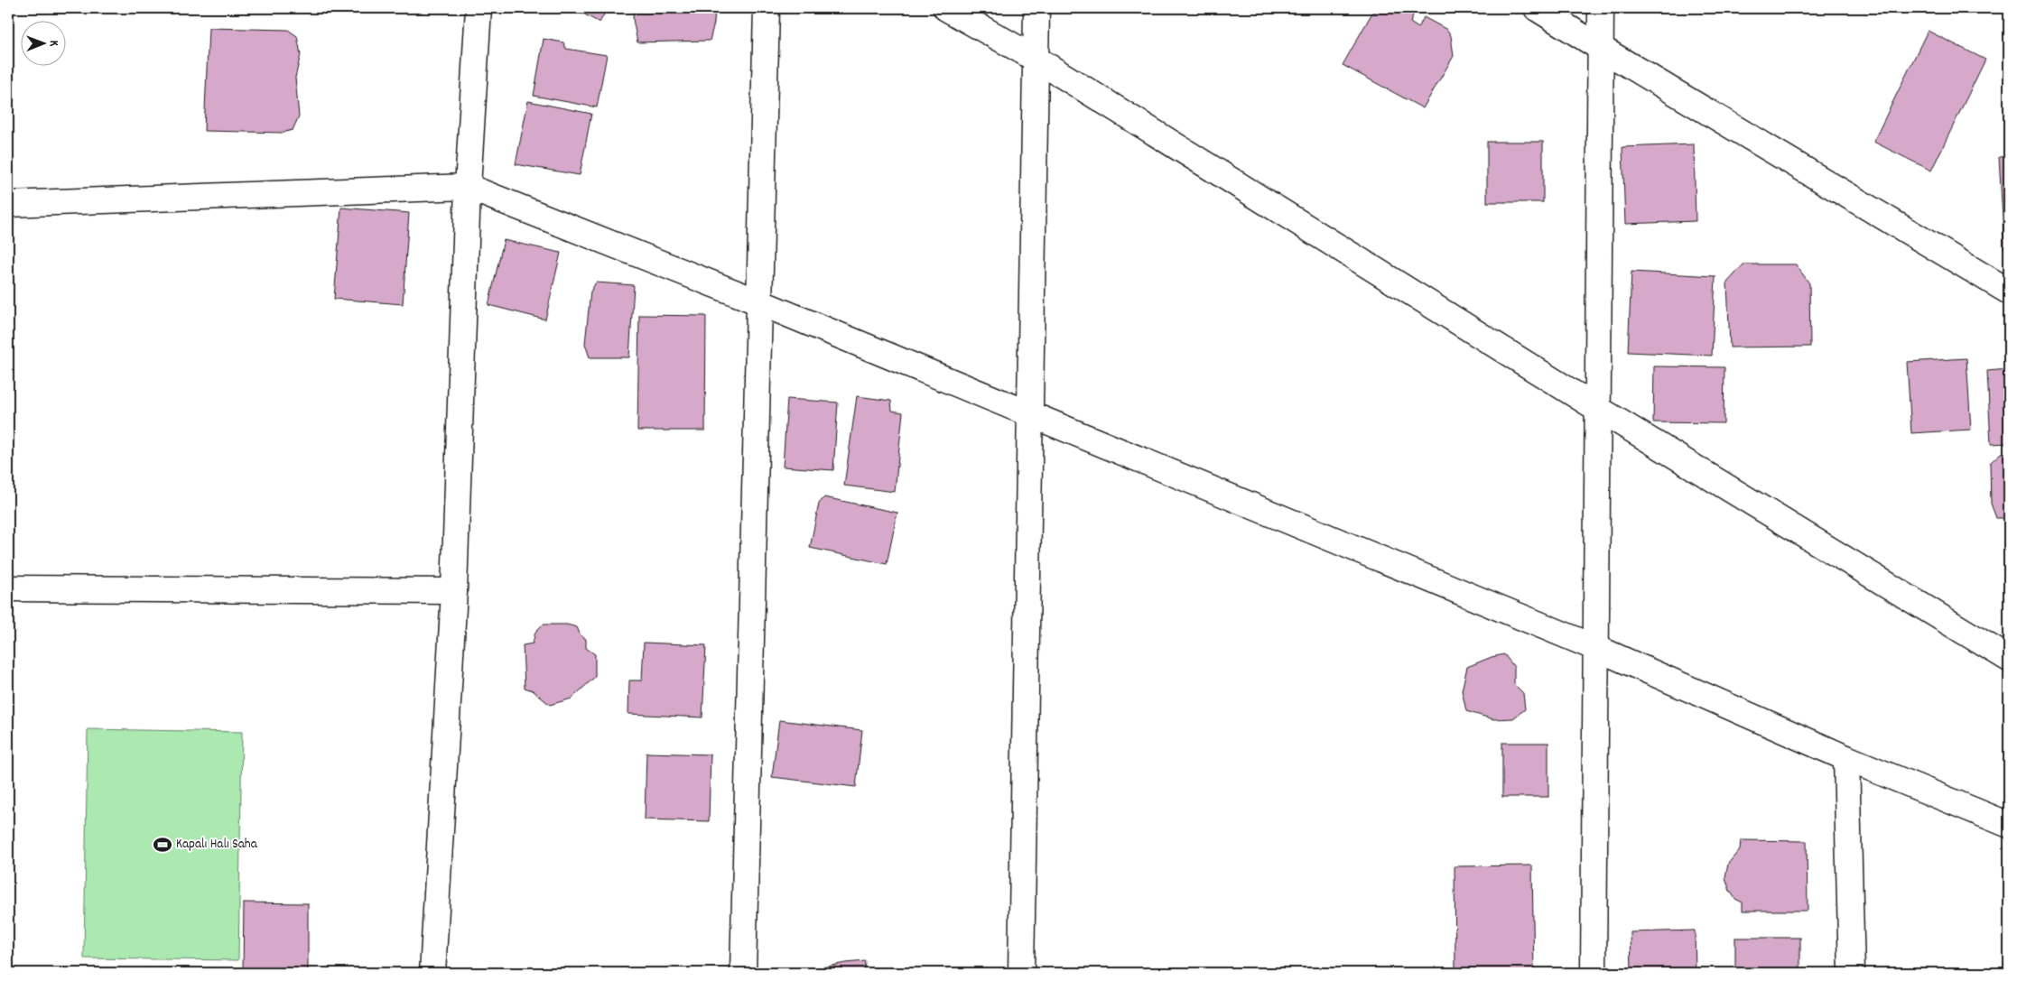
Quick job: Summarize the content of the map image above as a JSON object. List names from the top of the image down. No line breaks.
{"places":{"sports":["Kapalı Halı Saha"]},"north":"right"}
